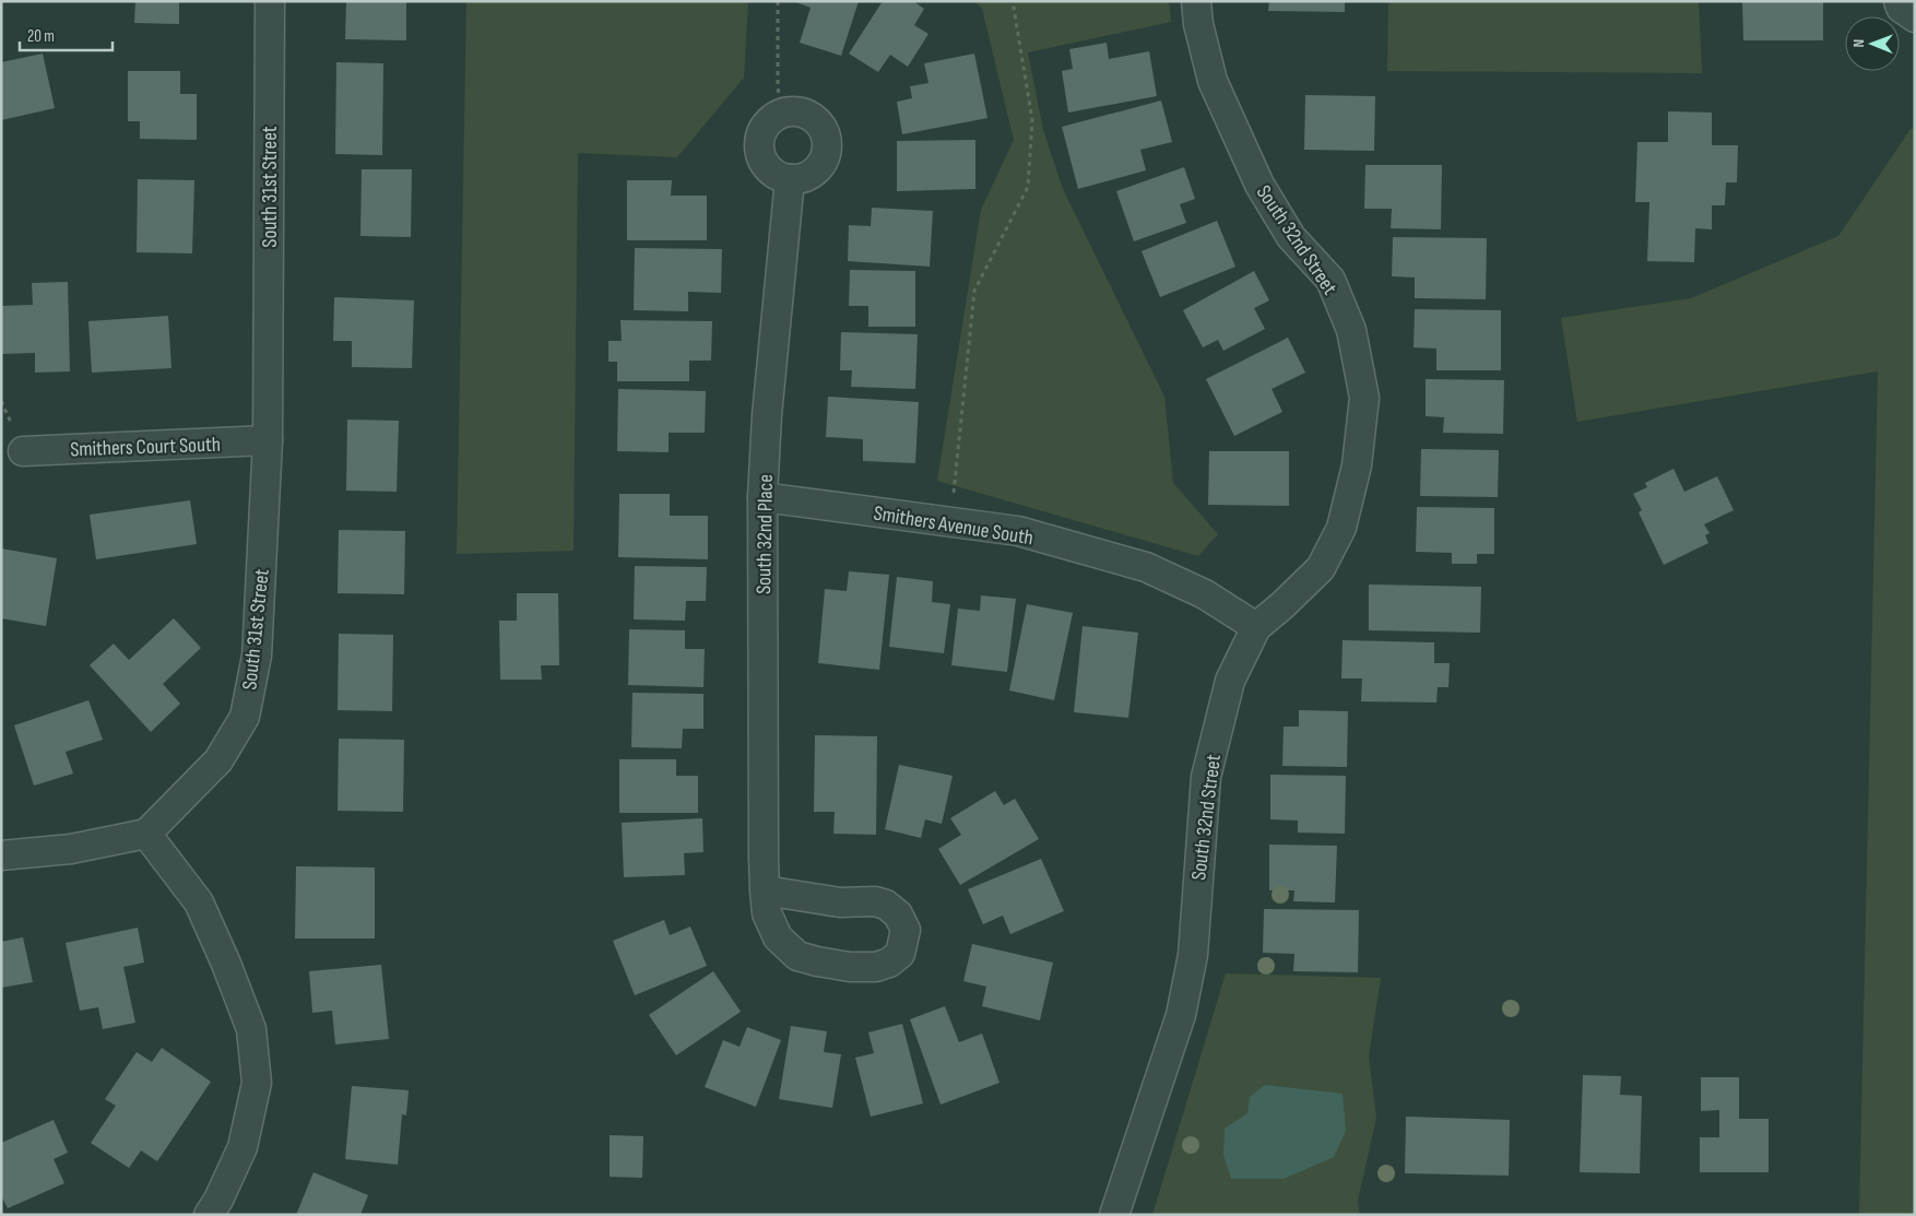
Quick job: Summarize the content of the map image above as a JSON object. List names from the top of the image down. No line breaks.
{"streets":{"street":["South 31st Street","South 32nd Street","Smithers Court South","Smithers Avenue South","South 32nd Place"]},"crossings":[["South 31st Street","Smithers Court South"],["South 32nd Street","Smithers Avenue South"],["Smithers Avenue South","South 32nd Place"]],"scale_bar":"20 m","north":"left"}
